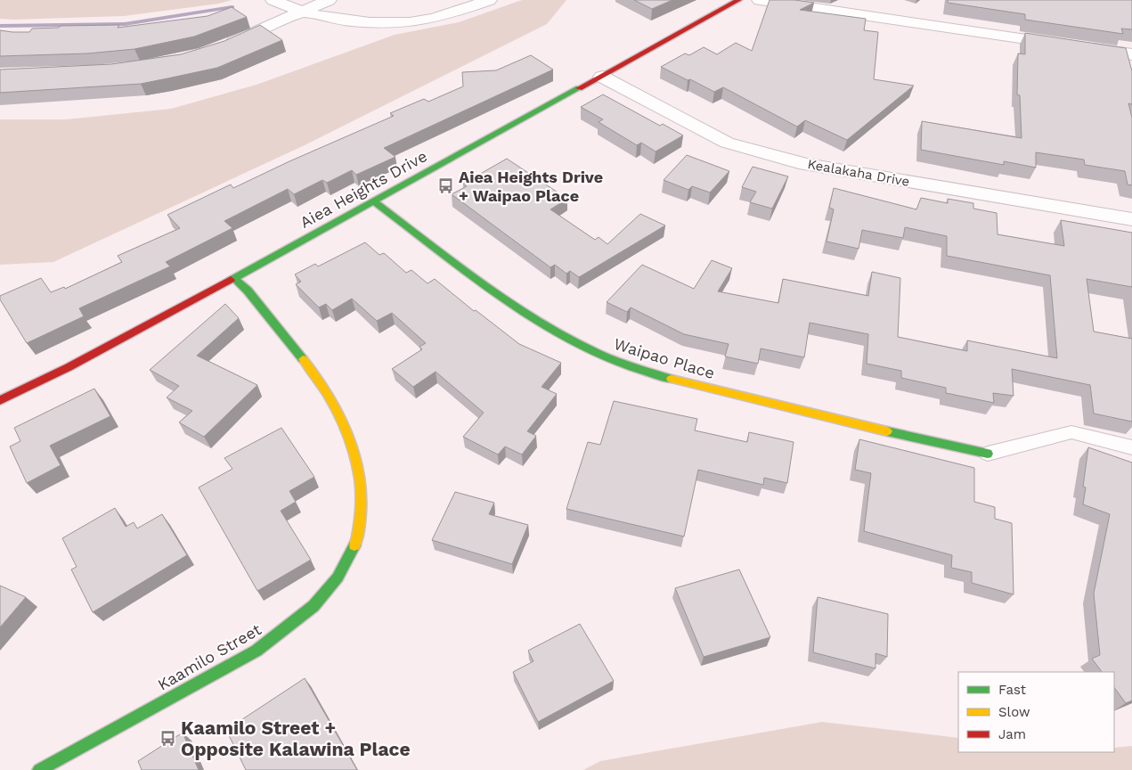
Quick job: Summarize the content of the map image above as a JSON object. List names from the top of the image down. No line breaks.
{"streets":{"street":["Kealakaha Drive","Aiea Heights Drive","Waipao Place","Kaamilo Street"]},"crossings":[["Kealakaha Drive","Aiea Heights Drive"],["Aiea Heights Drive","Waipao Place"],["Aiea Heights Drive","Kaamilo Street"]],"places":{"bus stop":["Aiea Heights Drive + Waipao Place","Kaamilo Street + Opposite Kalawina Place"]},"legend":["Fast","Slow","Jam"]}
